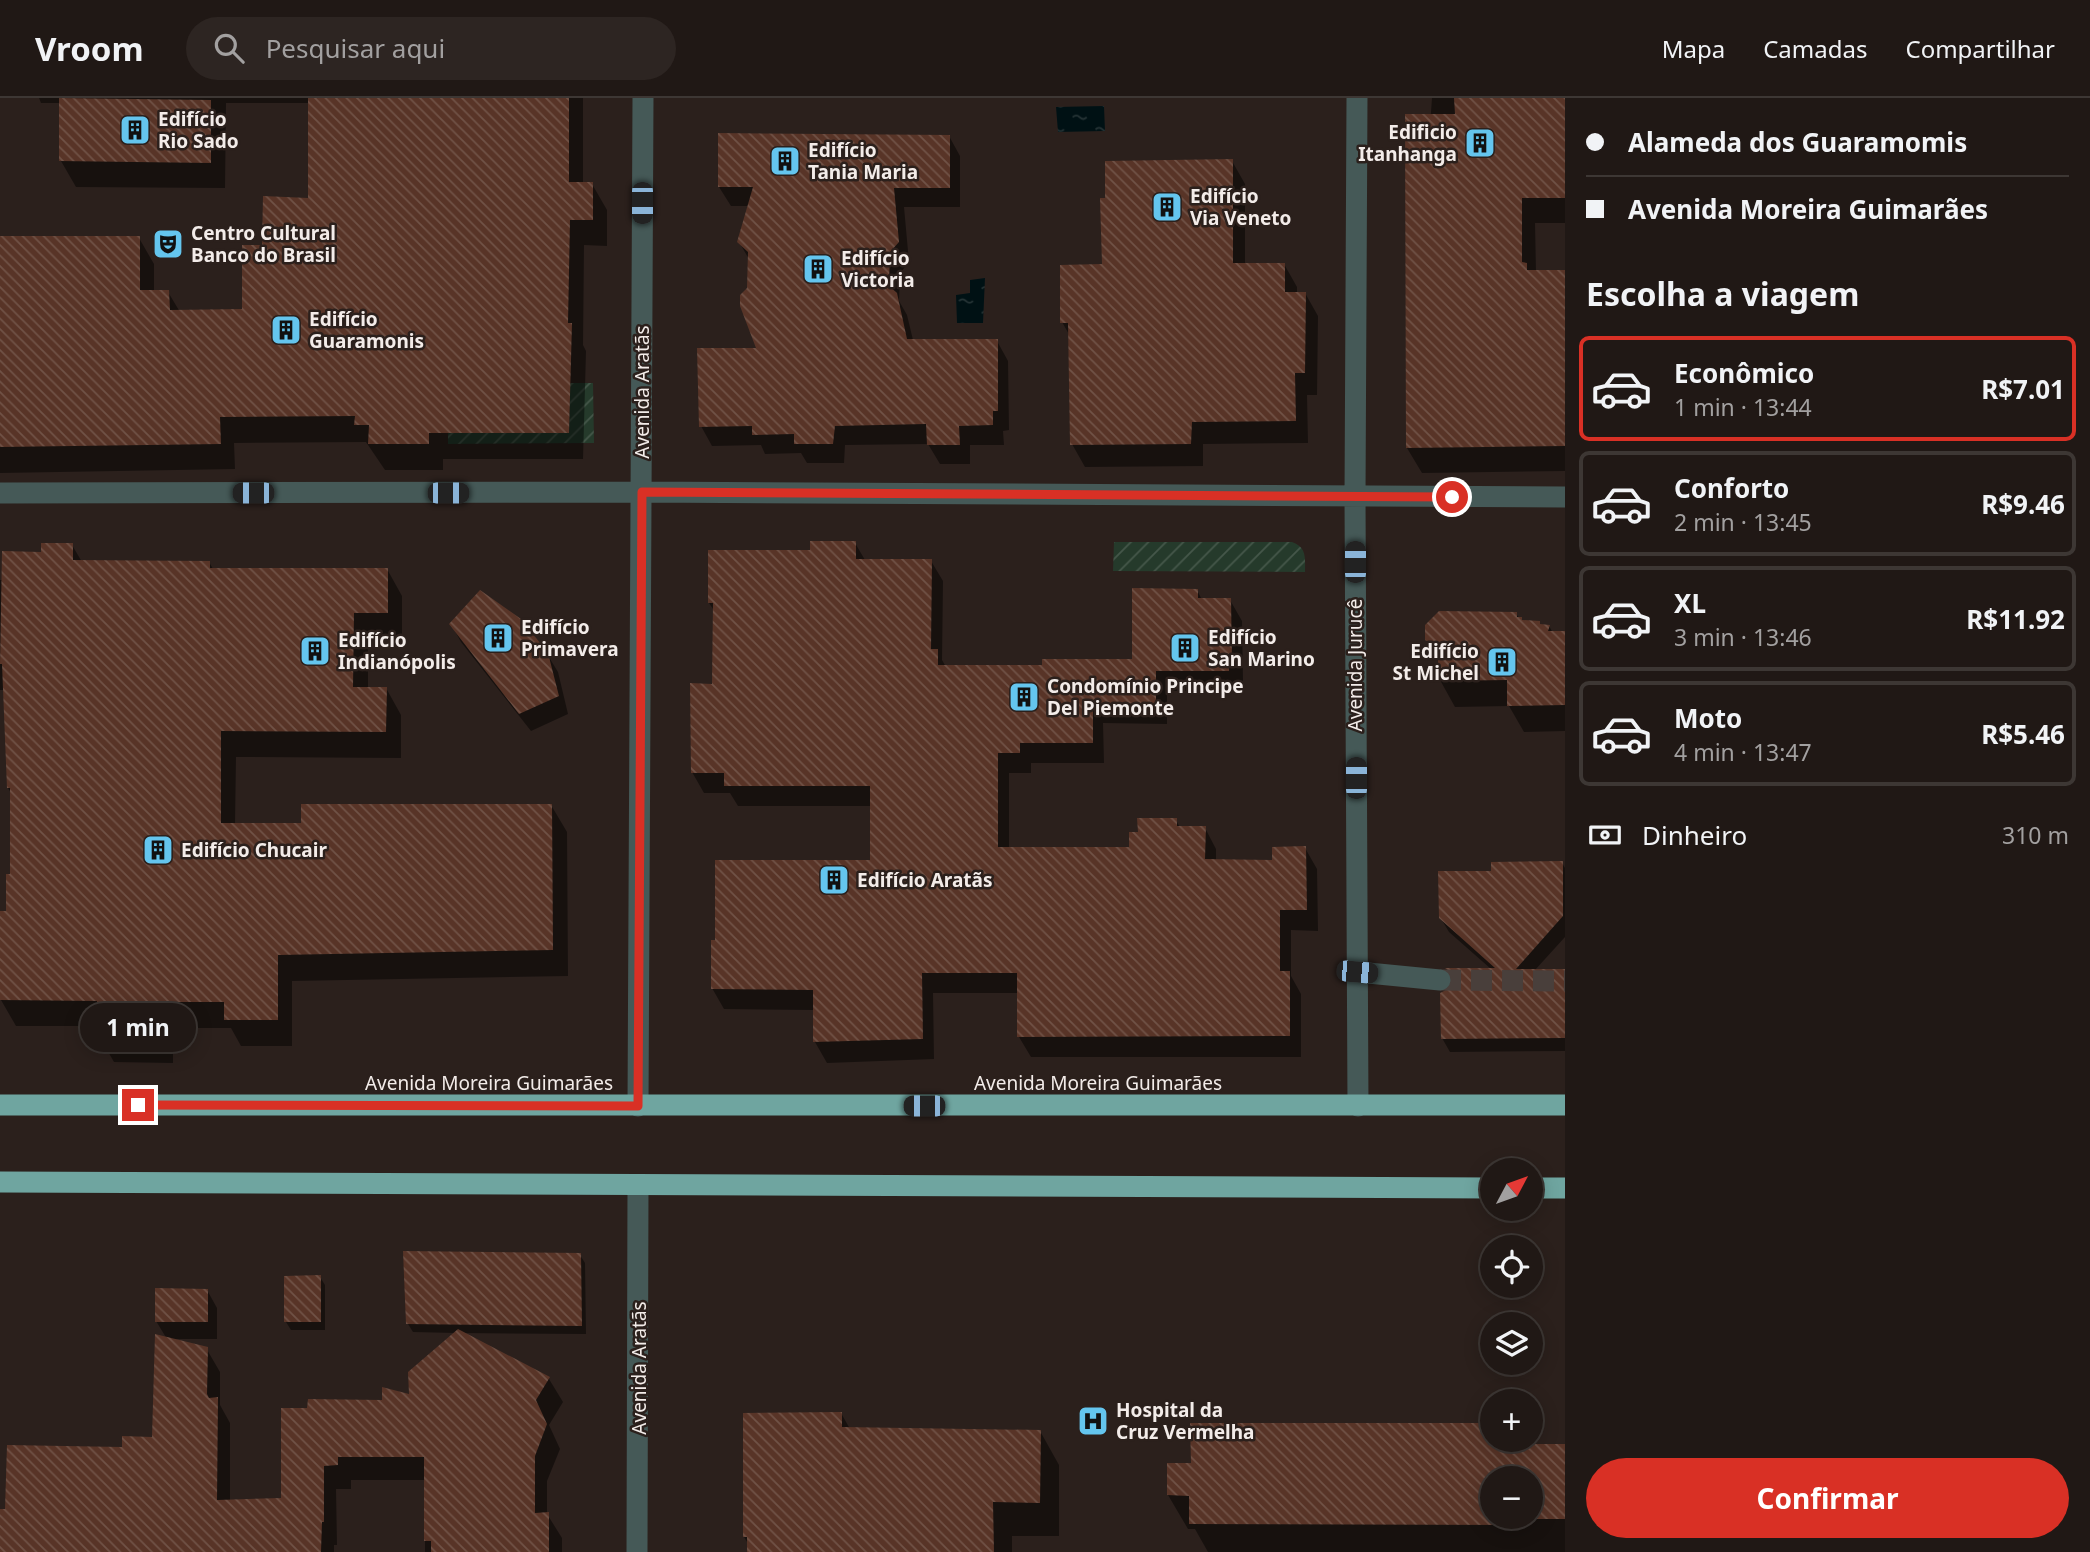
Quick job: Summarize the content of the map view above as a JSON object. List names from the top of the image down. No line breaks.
{"streets":{"highway":["Avenida Moreira Guimarães"],"street":["Avenida Aratãs","Avenida Jurucê"]},"crossings":[["Avenida Aratãs","Avenida Moreira Guimarães"],["Avenida Jurucê","Avenida Moreira Guimarães"]],"places":{"building":["Edifício Rio Sado","Edificio Itanhanga","Edifício Tania Maria","Edifício Via Veneto","Edifício Victoria","Edifício Guaramonis","Edifício Primavera","Edifício San Marino","Edifício Indianópolis","Edifício St Michel","Condomínio Principe Del Piemonte","Edifício Chucair","Edifício Aratãs"],"theatre":["Centro Cultural Banco do Brasil"],"hospital":["Hospital da Cruz Vermelha"]},"north":"top right","page":{"header":"Vroom","search":"Pesquisar aqui","nav":["Mapa","Camadas","Compartilhar"],"banner":["Alameda dos Guaramomis","Avenida Moreira Guimarães"],"heading":"Escolha a viagem","list":[{"name":"Econômico","note":"1 min · 13:44","value":"R$7.01"},{"name":"Conforto","note":"2 min · 13:45","value":"R$9.46"},{"name":"XL","note":"3 min · 13:46","value":"R$11.92"},{"name":"Moto","note":"4 min · 13:47","value":"R$5.46"}],"pay":["Dinheiro","310 m"],"bubble":"1 min","map_buttons":["+","−"],"buttons":"Confirmar"}}
